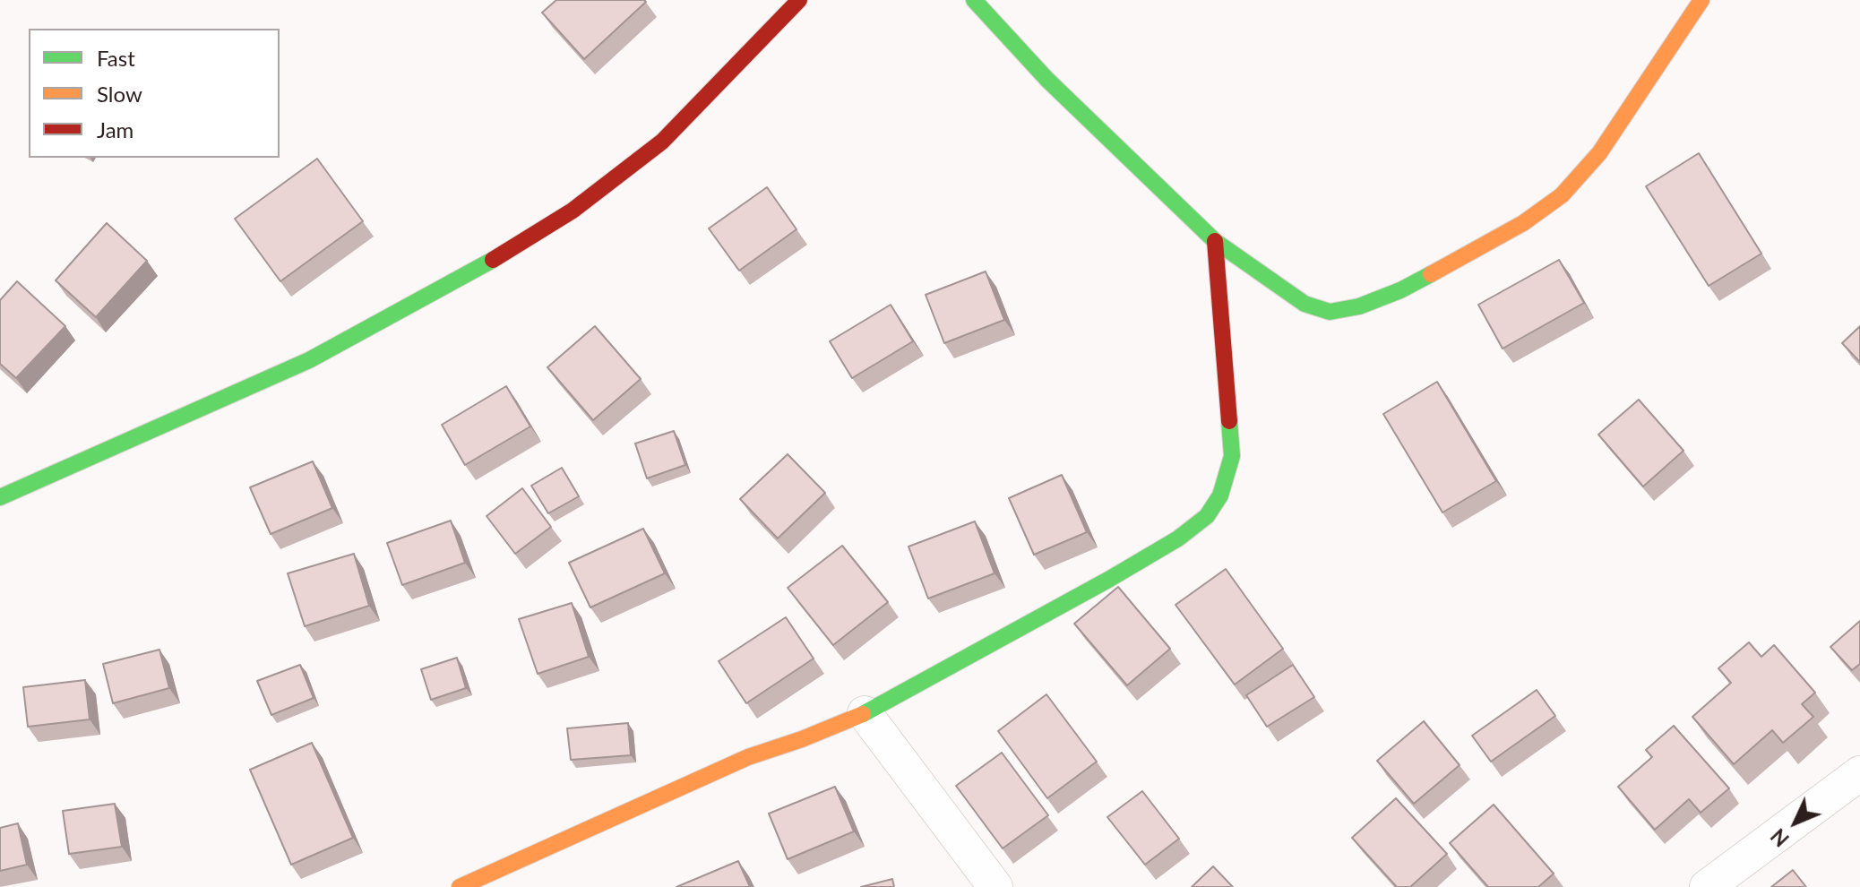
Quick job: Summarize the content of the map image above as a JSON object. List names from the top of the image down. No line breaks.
{"legend":["Fast","Slow","Jam"],"north":"bottom left"}
